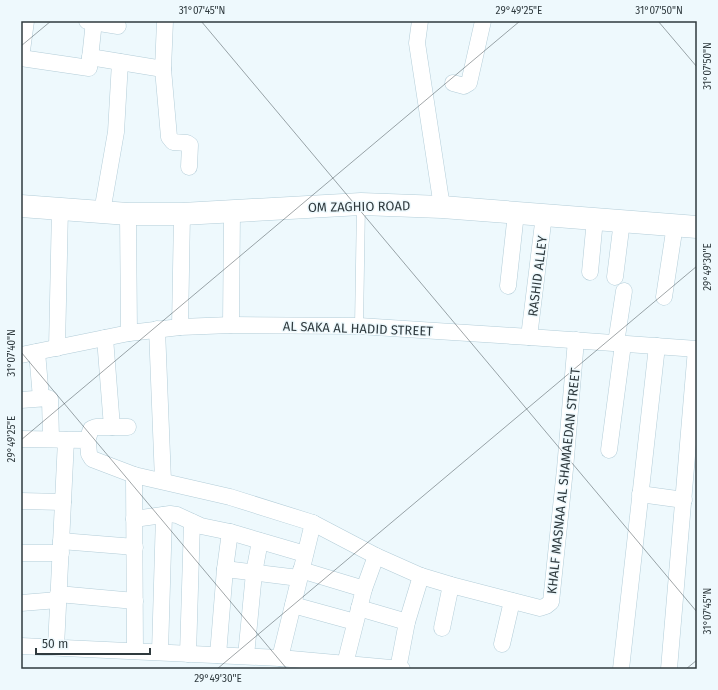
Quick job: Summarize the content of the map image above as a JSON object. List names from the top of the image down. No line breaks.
{"streets":{"main road":["OM ZAGHIO ROAD"],"street":["RASHID ALLEY","AL SAKA AL HADID STREET","KHALF MASNAA AL SHAMAEDAN STREET"]},"crossings":[["OM ZAGHIO ROAD","RASHID ALLEY"],["RASHID ALLEY","AL SAKA AL HADID STREET"],["AL SAKA AL HADID STREET","KHALF MASNAA AL SHAMAEDAN STREET"]],"scale_bar":"50 m","coordinates":["31°07'45\"N","29°49'25\"E","31°07'50\"N","29°49'30\"E","31°07'40\"N"]}
